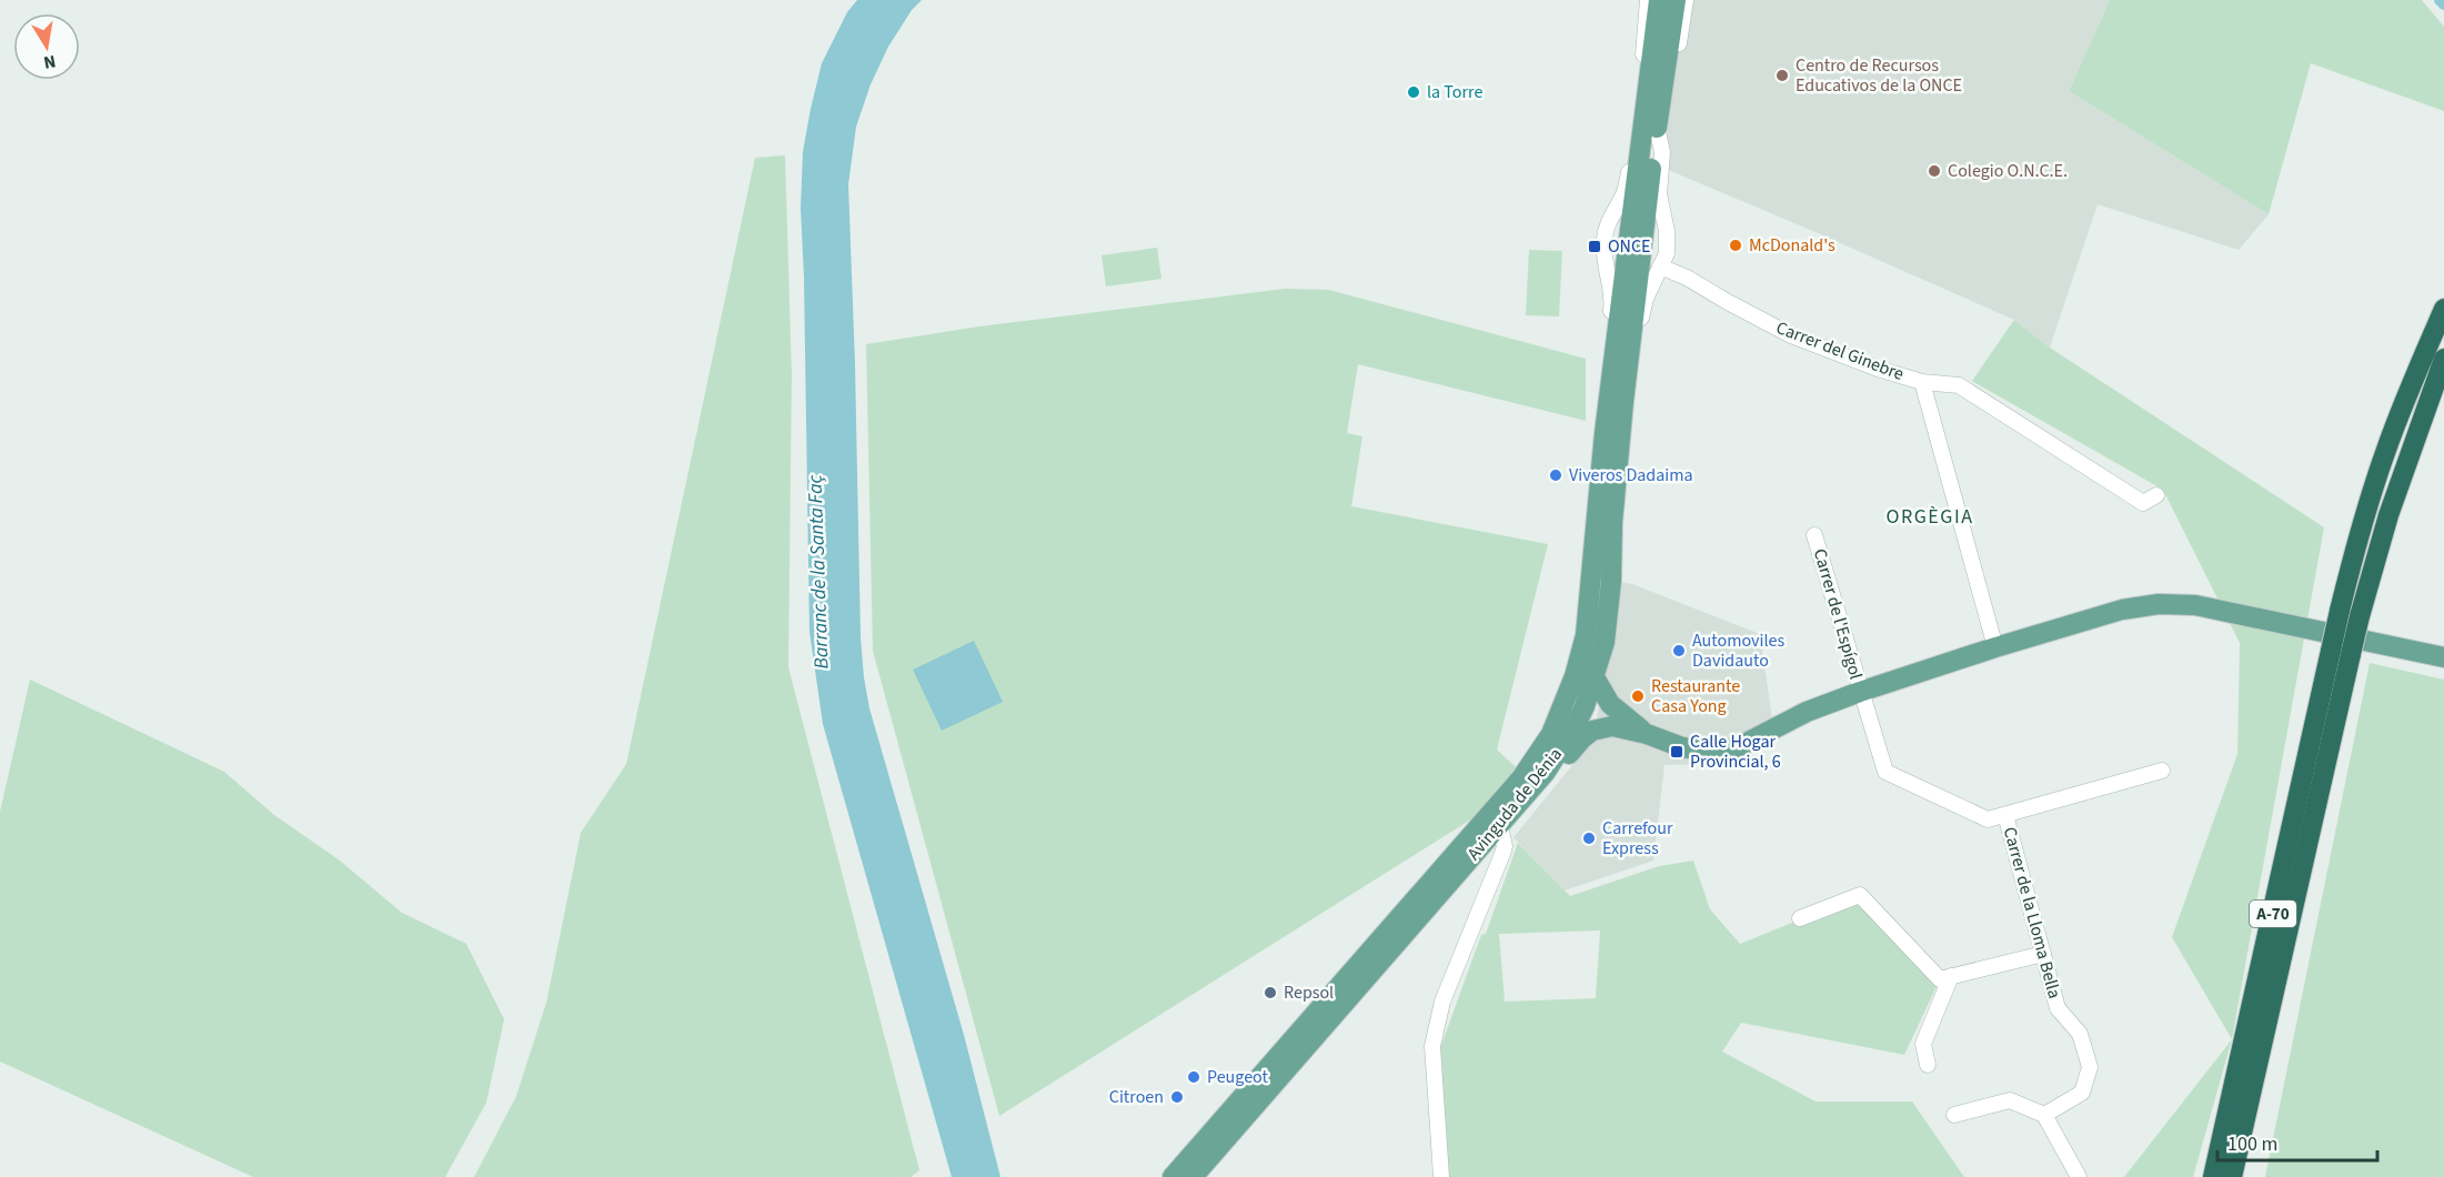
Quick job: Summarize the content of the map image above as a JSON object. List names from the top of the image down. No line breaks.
{"streets":{"highway":["A-70"],"main road":["Avinguda de Dénia"],"street":["Carrer del Ginebre","Carrer de l'Espígol","Carrer de la Lloma Bella"]},"crossings":[["Carrer del Ginebre","Avinguda de Dénia"],["Carrer de l'Espígol","Carrer de la Lloma Bella"]],"districts":["ORGÈGIA"],"water":["Barranc de la Santa Faç"],"places":{"other":["Centro de Recursos Educativos de la ONCE","la Torre","Colegio O.N.C.E.","McDonald's","Viveros Dadaima","Automoviles Davidauto","Restaurante Casa Yong","Carrefour Express","Repsol","Peugeot","Citroen"],"transit":["ONCE","Calle Hogar Provincial, 6"]},"scale_bar":"100 m","north":"bottom"}
